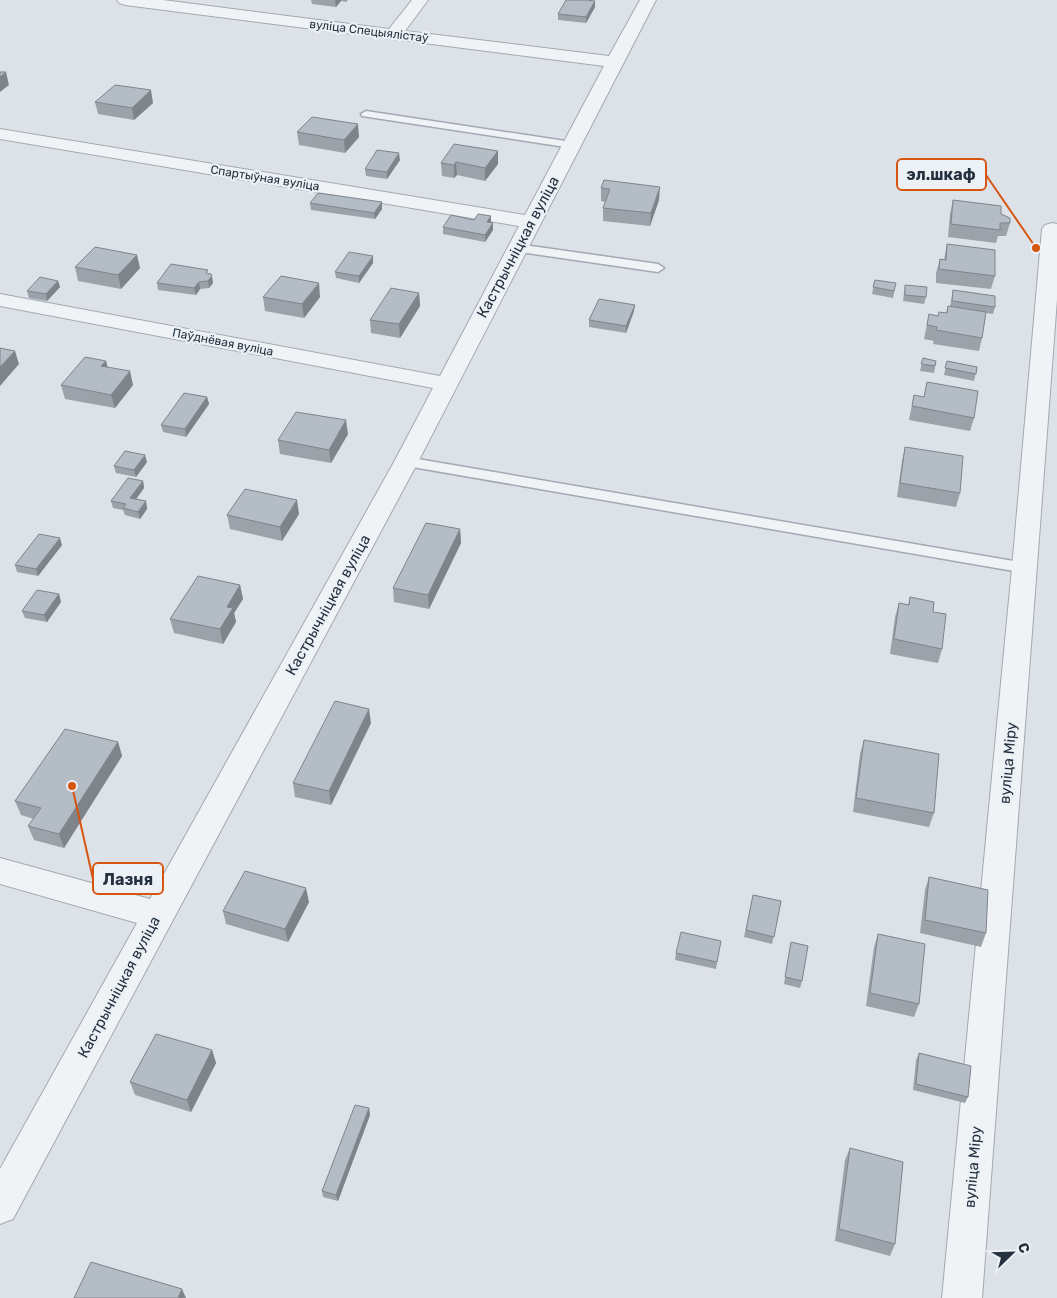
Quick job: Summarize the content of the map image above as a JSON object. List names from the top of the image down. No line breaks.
{"streets":{"street":["вуліца Спецыялістаў","Спартыўная вуліца","Кастрычніцкая вуліца","Паўднёвая вуліца","вуліца Міру"]},"crossings":[["вуліца Спецыялістаў","Кастрычніцкая вуліца"],["Спартыўная вуліца","Кастрычніцкая вуліца"],["Кастрычніцкая вуліца","Паўднёвая вуліца"]],"places":["эл.шкаф","Лазня"],"north":"top right"}
